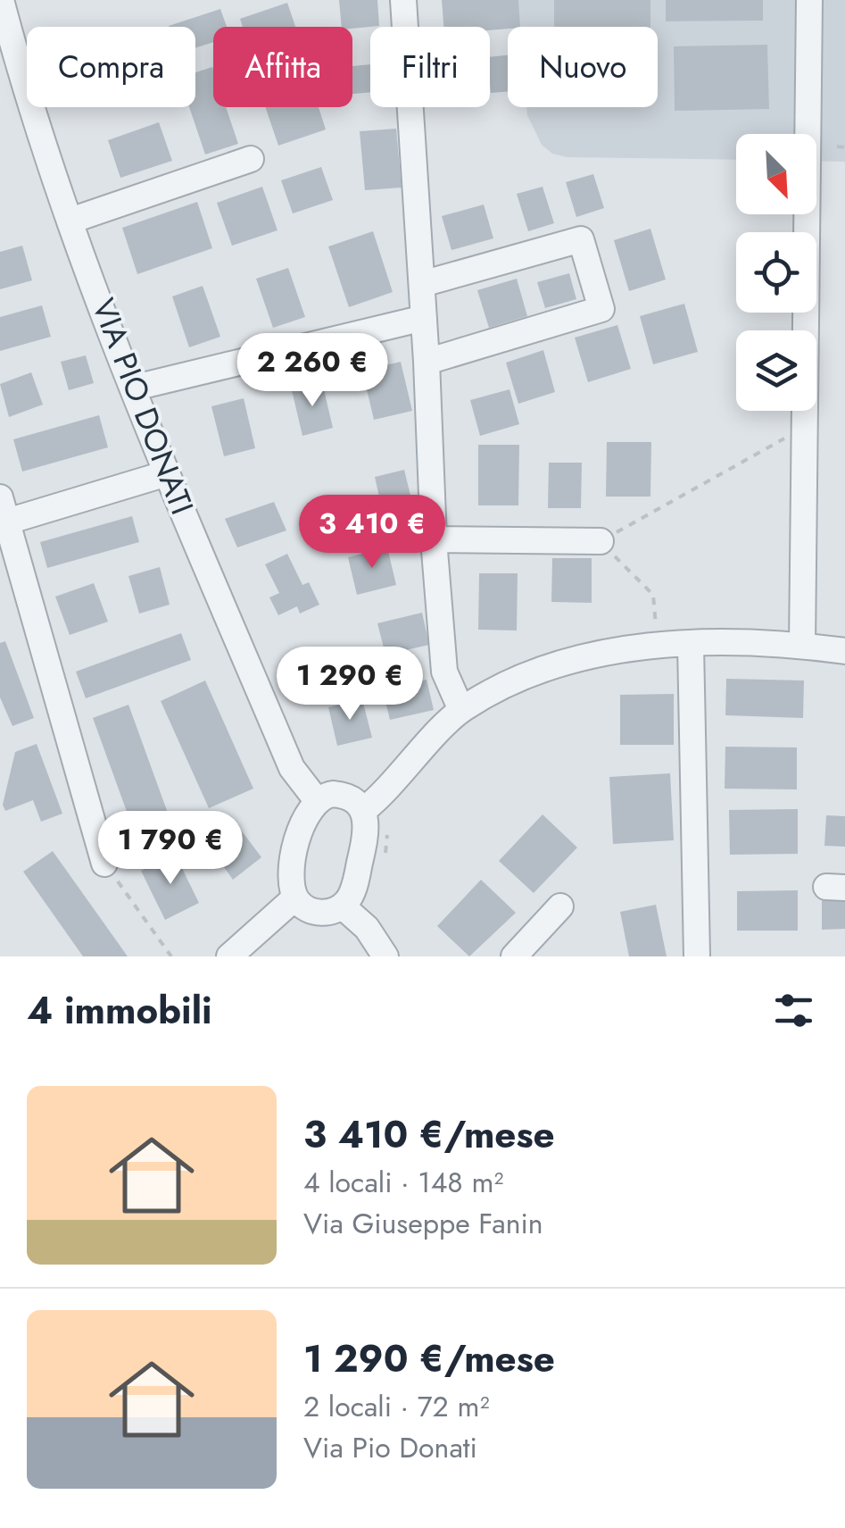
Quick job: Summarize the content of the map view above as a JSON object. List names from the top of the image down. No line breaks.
{"streets":{"street":["VIA PIO DONATI"]},"north":"bottom right","page":{"chip":["Compra","Affitta","Filtri","Nuovo"],"price":["2 260 €","3 410 €","1 290 €","1 790 €"],"heading":"4 immobili","list":[{"name":"3 410 €/mese","note":"4 locali · 148 m² · Via Giuseppe Fanin"},{"name":"1 290 €/mese","note":"2 locali · 72 m² · Via Pio Donati"}]}}
